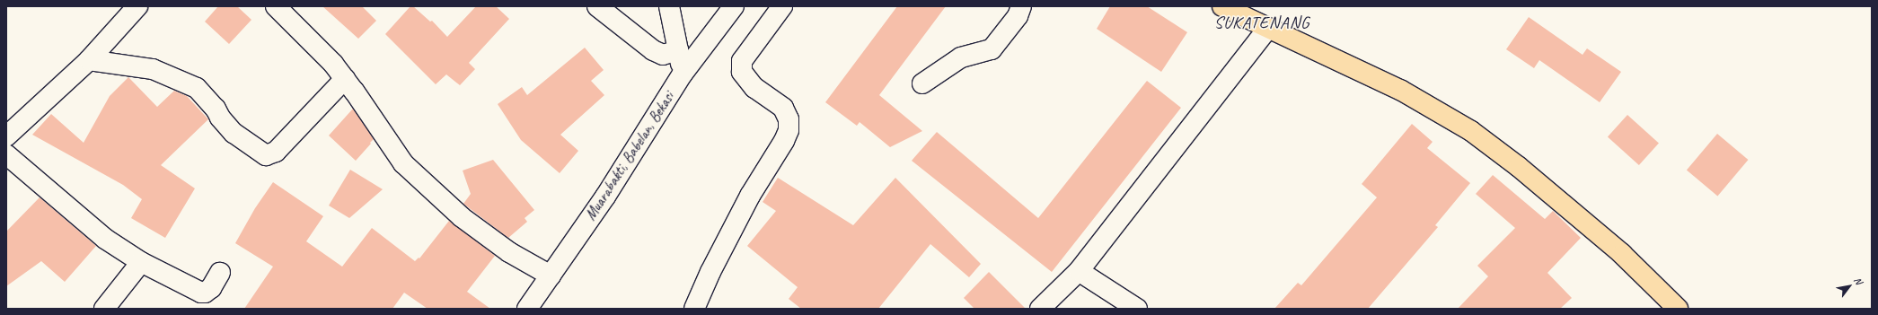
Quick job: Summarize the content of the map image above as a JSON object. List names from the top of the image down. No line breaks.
{"streets":{"street":["Muarabakti, Babelan, Bekasi"]},"districts":["SUKATENANG"],"north":"top right"}
